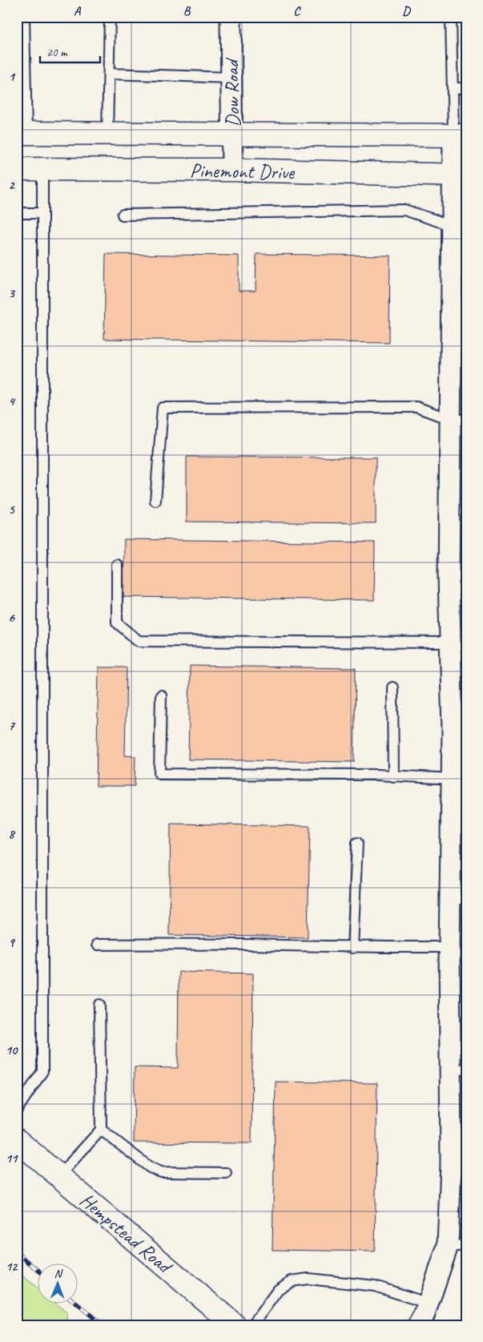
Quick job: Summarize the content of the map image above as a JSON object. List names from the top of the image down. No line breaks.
{"streets":{"main road":["Pinemont Drive","Hempstead Road"],"street":["Dow Road"]},"crossings":[["Dow Road","Pinemont Drive"]],"scale_bar":"20 m","north":"top","grid":{"columns":["A","B","C","D"],"rows":["1","2","3","4","5","6","7","8","9","10","11","12"]}}
